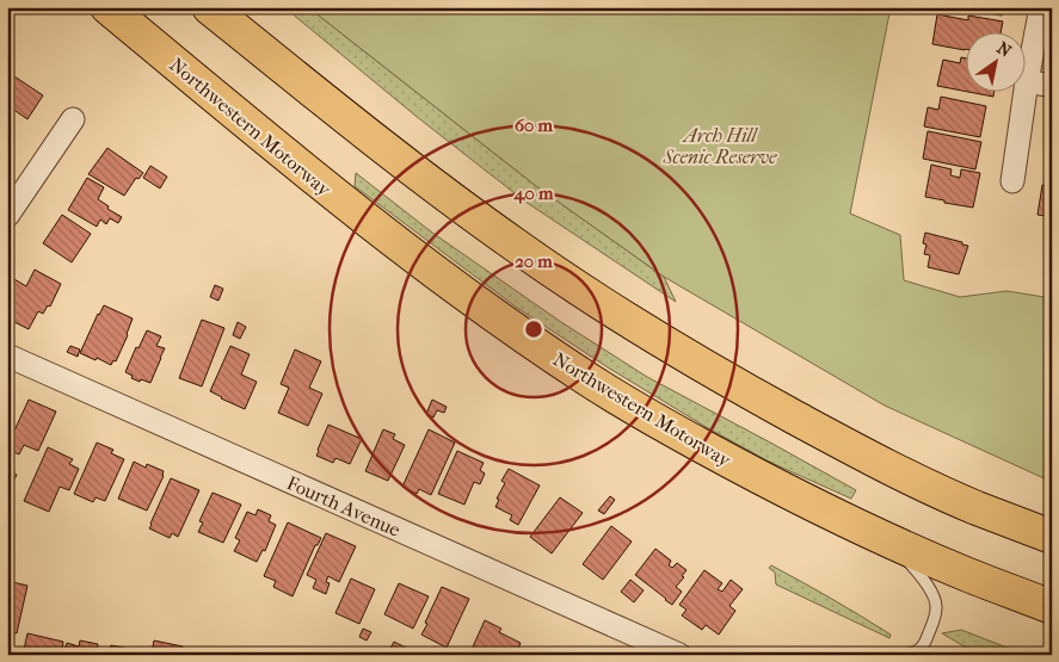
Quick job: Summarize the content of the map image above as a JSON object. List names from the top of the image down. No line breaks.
{"streets":{"highway":["Northwestern Motorway"],"street":["Fourth Avenue"]},"parks":["Arch Hill Scenic Reserve"],"north":"top right","rings":["60 m","40 m","20 m"]}
